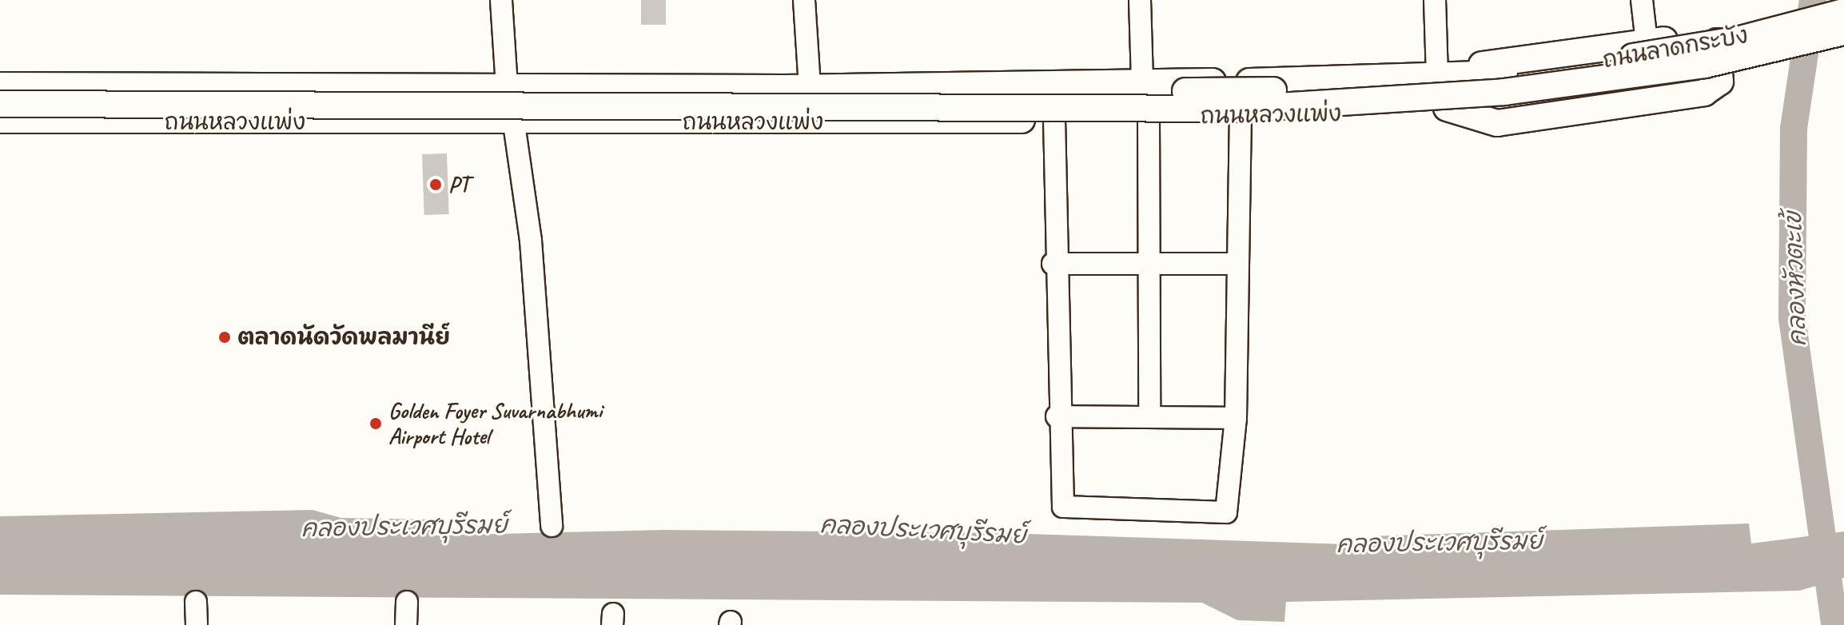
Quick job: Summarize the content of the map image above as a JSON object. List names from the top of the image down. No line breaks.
{"streets":{"main road":["ถนนลาดกระบัง","ถนนหลวงแพ่ง"]},"crossings":[["ถนนลาดกระบัง","ถนนหลวงแพ่ง"]],"water":["คลองหัวตะเข้","คลองประเวศบุรีรมย์"],"places":["PT","ตลาดนัดวัดพลมานีย์","Golden Foyer Suvarnabhumi Airport Hotel"]}
